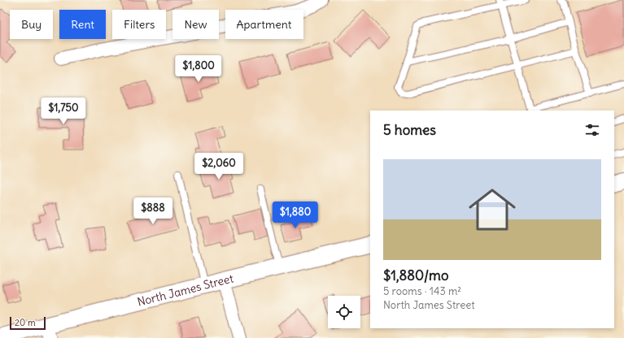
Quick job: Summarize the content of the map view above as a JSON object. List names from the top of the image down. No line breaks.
{"streets":{"street":["North James Street"]},"scale_bar":"20 m","page":{"chip":["Buy","Rent","Filters","New","Apartment"],"price":["$1,800","$1,750","$2,060","$888","$1,880"],"heading":"5 homes","list":[{"name":"$1,880/mo","note":"5 rooms · 143 m² · North James Street"}],"scale":"20 m"}}
